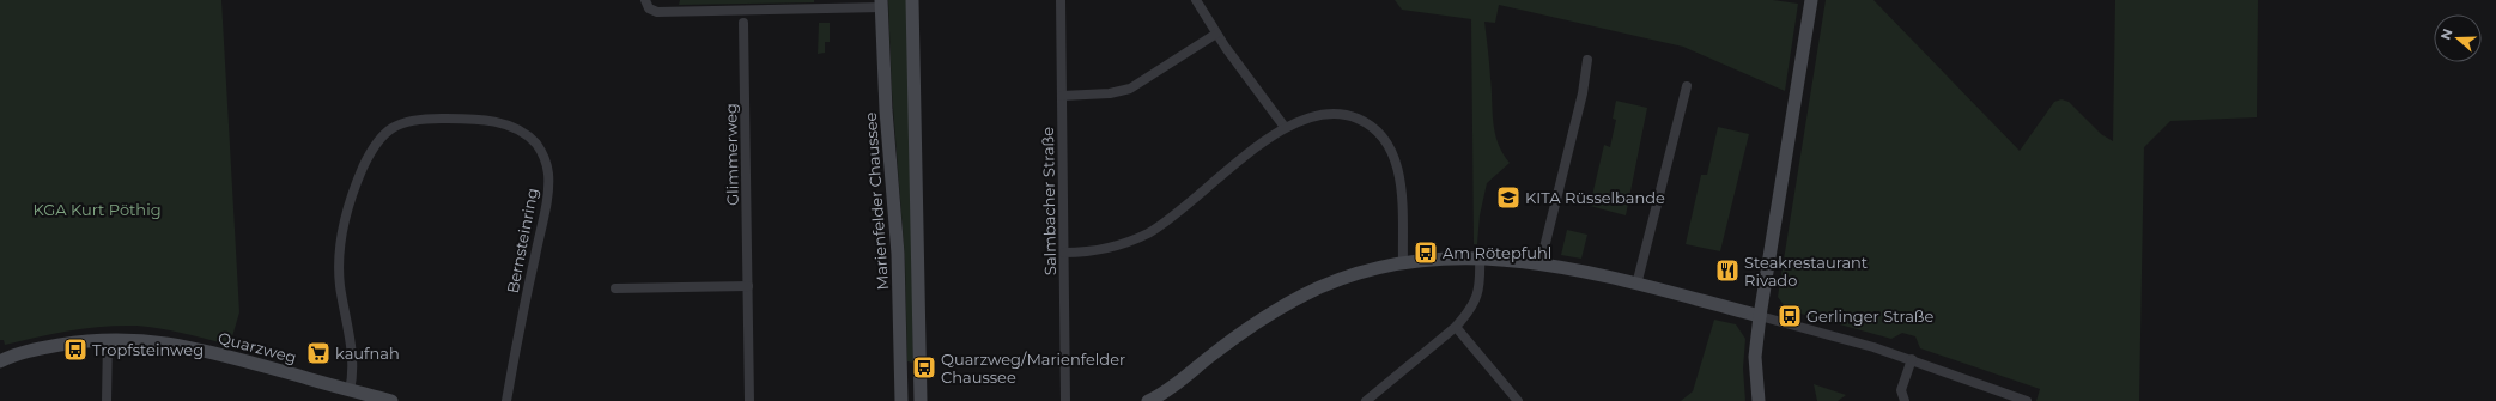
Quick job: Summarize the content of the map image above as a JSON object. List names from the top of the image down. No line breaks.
{"streets":{"street":["Glimmerweg","Marienfelder Chaussee","Salmbacher Straße","Bernsteinring","Quarzweg"]},"crossings":[["Bernsteinring","Quarzweg"]],"parks":["KGA Kurt Pöthig"],"places":{"school or university":["KITA Rüsselbande"],"bus stop":["Am Rötepfuhl","Gerlinger Straße","Tropfsteinweg","Quarzweg/Marienfelder Chaussee"],"restaurant":["Steakrestaurant Rivado"],"supermarket":["kaufnah"]},"north":"left"}
